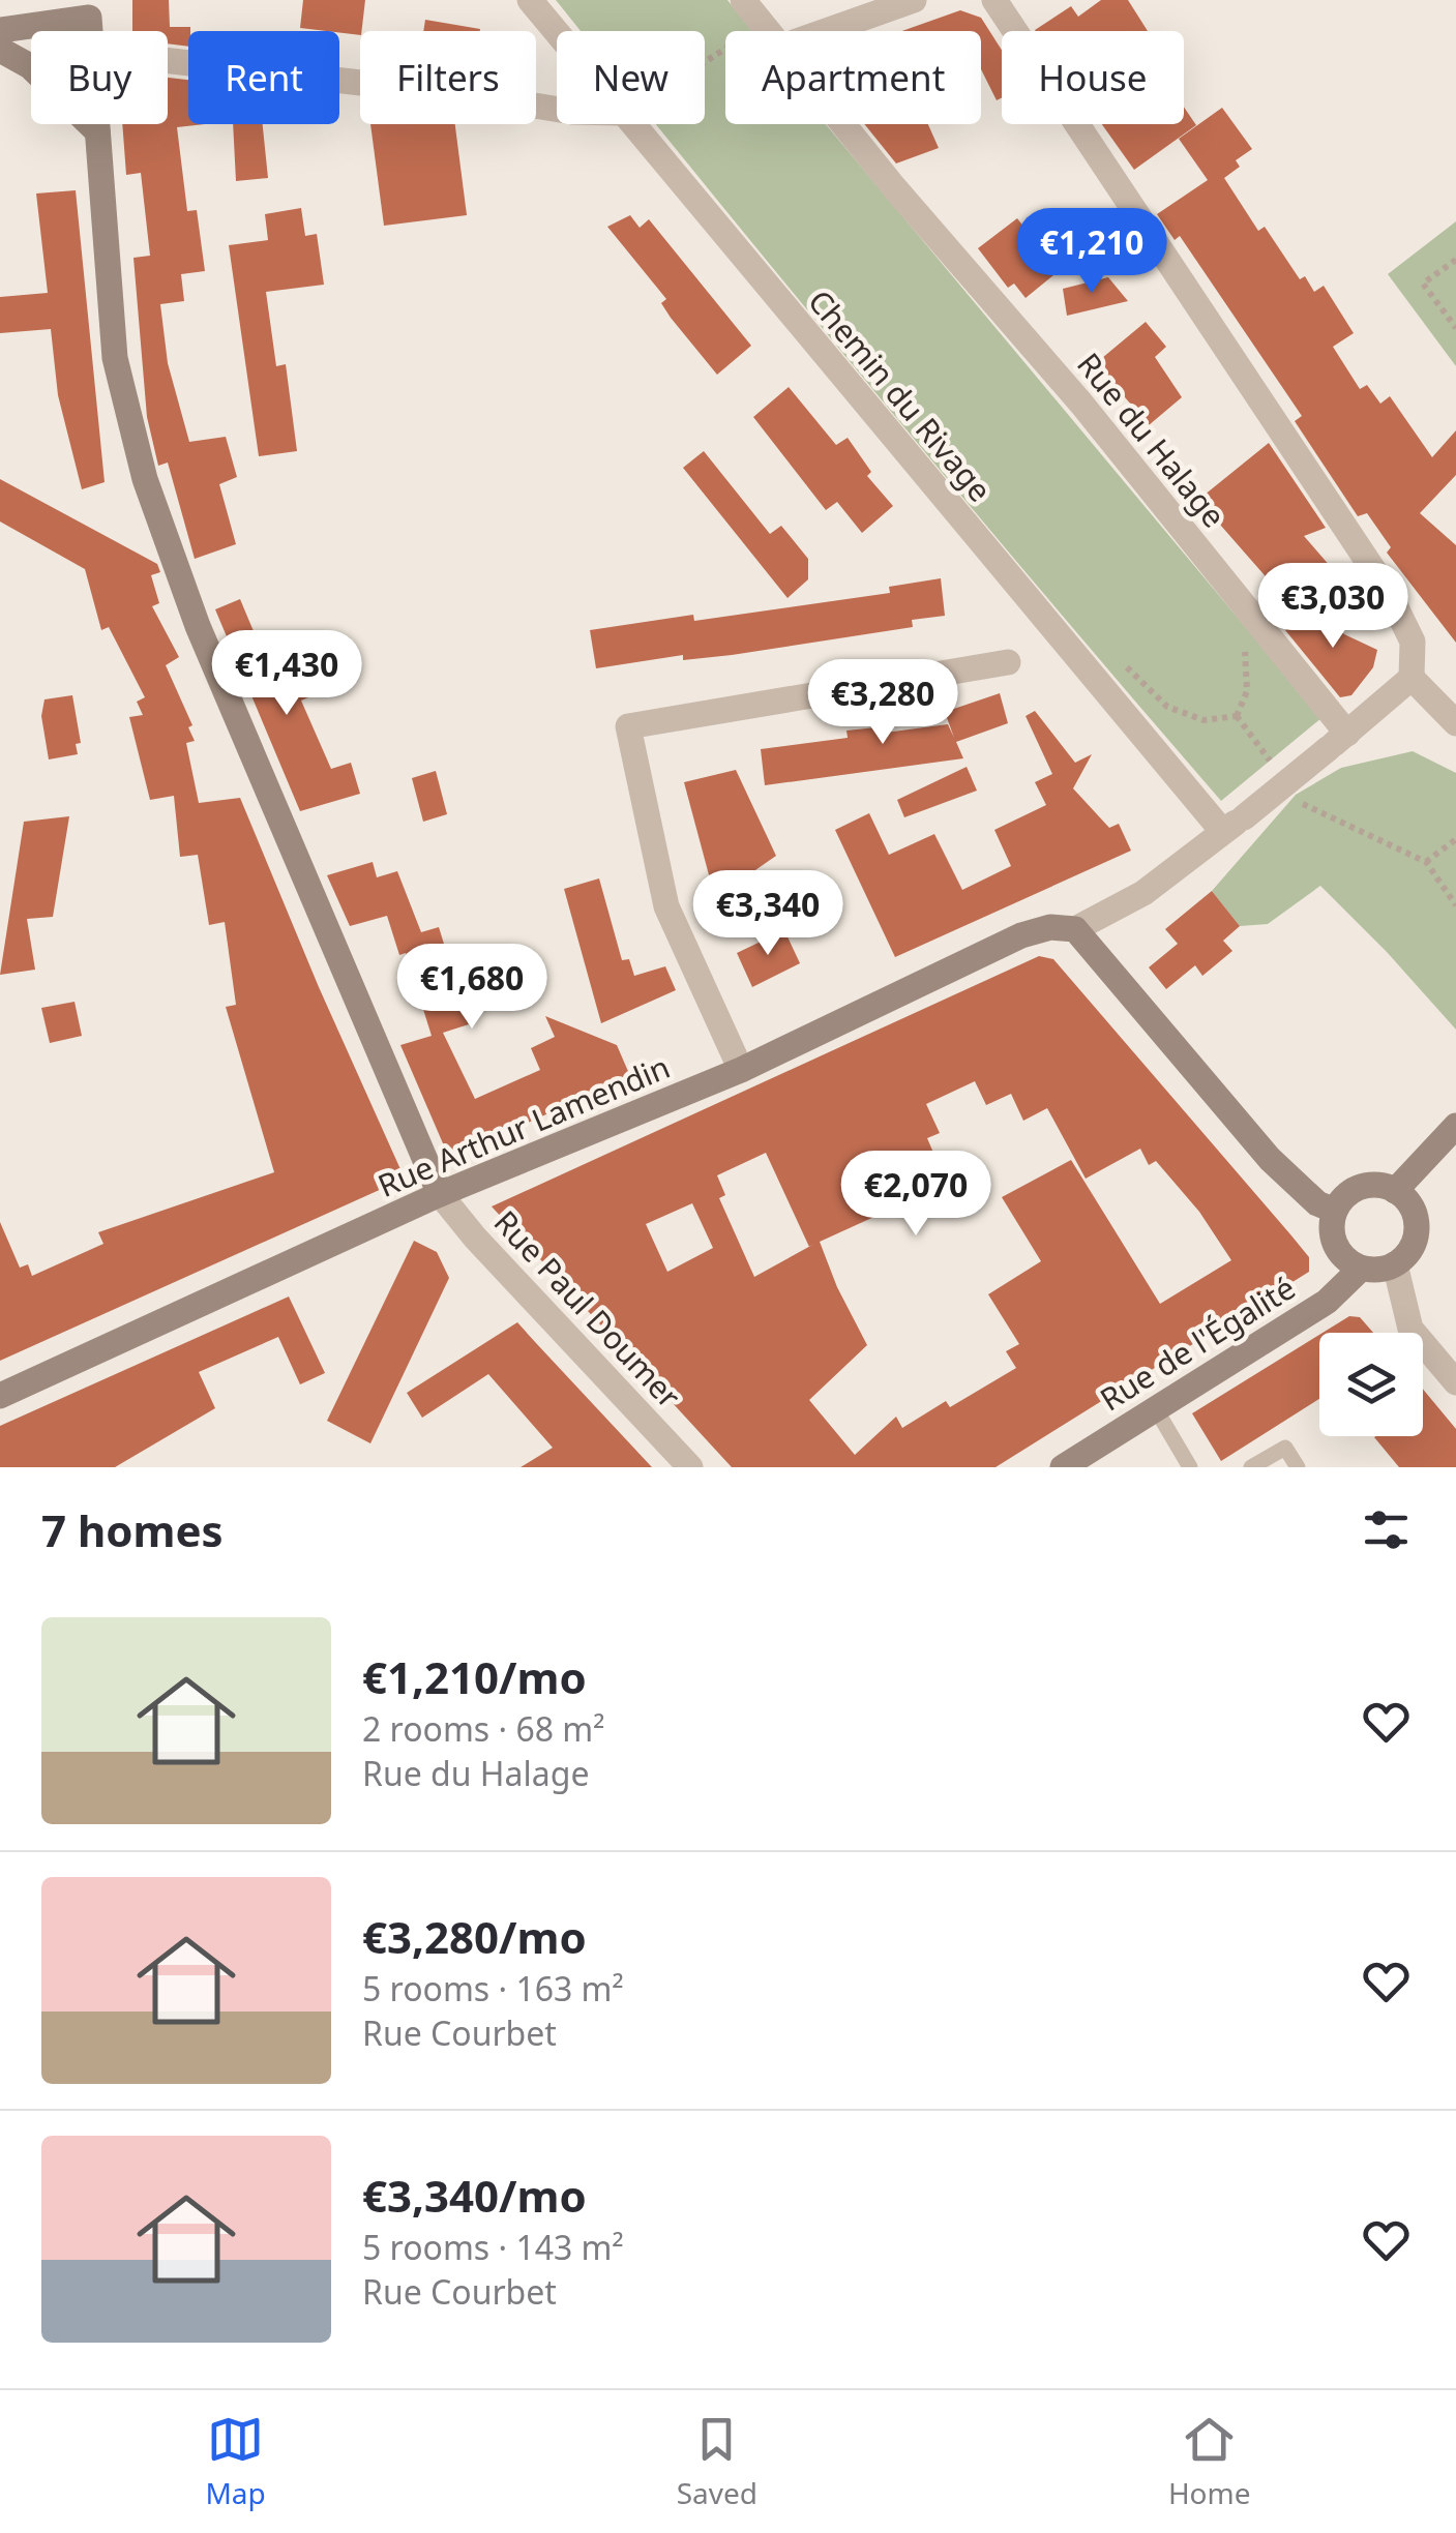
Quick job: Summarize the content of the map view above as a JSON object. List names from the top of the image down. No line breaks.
{"streets":{"street":["Chemin du Rivage","Rue du Halage","Rue Arthur Lamendin","Rue Paul Doumer","Rue de l'Égalité"]},"crossings":[["Rue Arthur Lamendin","Rue Paul Doumer"]],"page":{"chip":["Buy","Rent","Filters","New","Apartment","House"],"price":["€1,210","€3,030","€1,430","€3,280","€3,340","€1,680","€2,070"],"heading":"7 homes","list":[{"name":"€1,210/mo","note":"2 rooms · 68 m² · Rue du Halage"},{"name":"€3,280/mo","note":"5 rooms · 163 m² · Rue Courbet"},{"name":"€3,340/mo","note":"5 rooms · 143 m² · Rue Courbet"}],"tabs":["Map","Saved","Home"]}}
